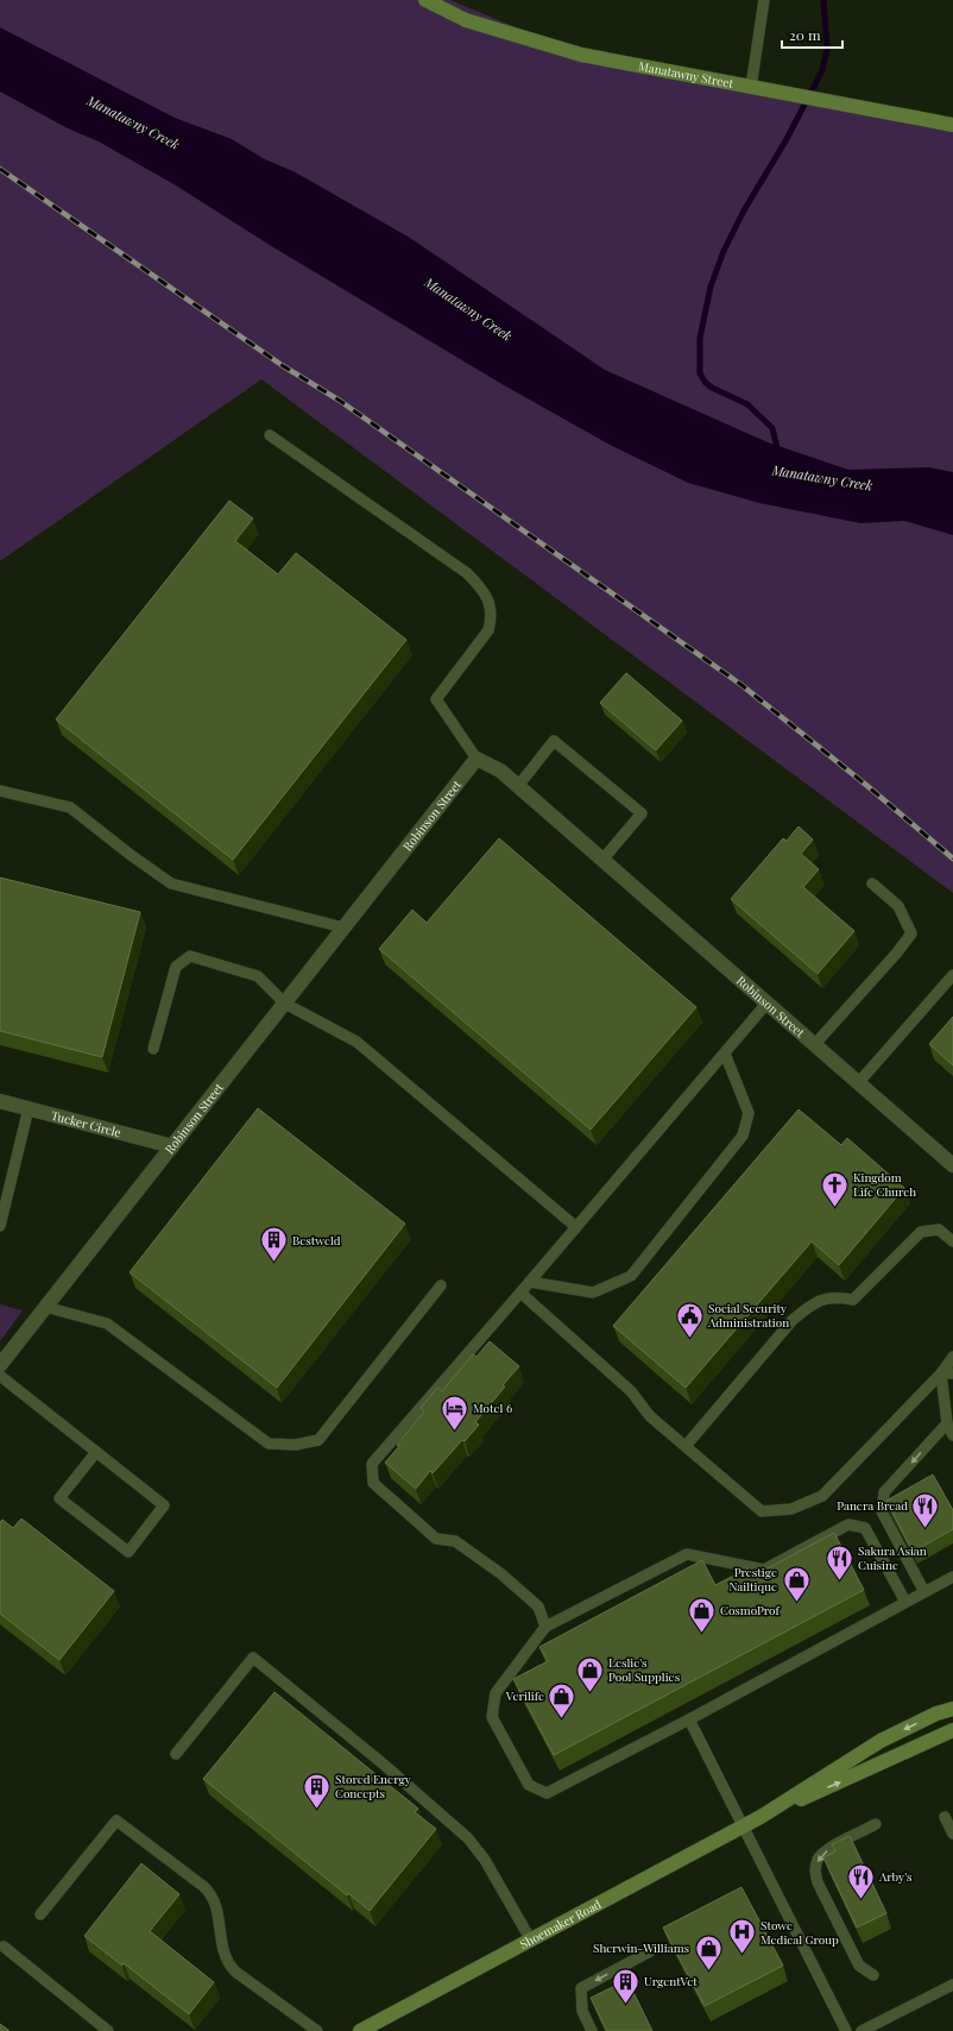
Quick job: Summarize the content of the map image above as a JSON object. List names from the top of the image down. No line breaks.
{"streets":{"street":["Manatawny Street","Robinson Street","Tucker Circle","Shoemaker Road"]},"crossings":[["Robinson Street","Tucker Circle"]],"water":["Manatawny Creek"],"places":{"church":["Kingdom Life Church"],"building":["Bestweld","Stored Energy Concepts","UrgentVet"],"public building":["Social Security Administration"],"hotel":["Motel 6"],"restaurant":["Panera Bread","Sakura Asian Cuisine","Arby's"],"shop":["Prestige Nailtique","CosmoProf","Leslie's Pool Supplies","Verilife","Sherwin-Williams"],"hospital":["Stowe Medical Group"]},"scale_bar":"20 m"}
